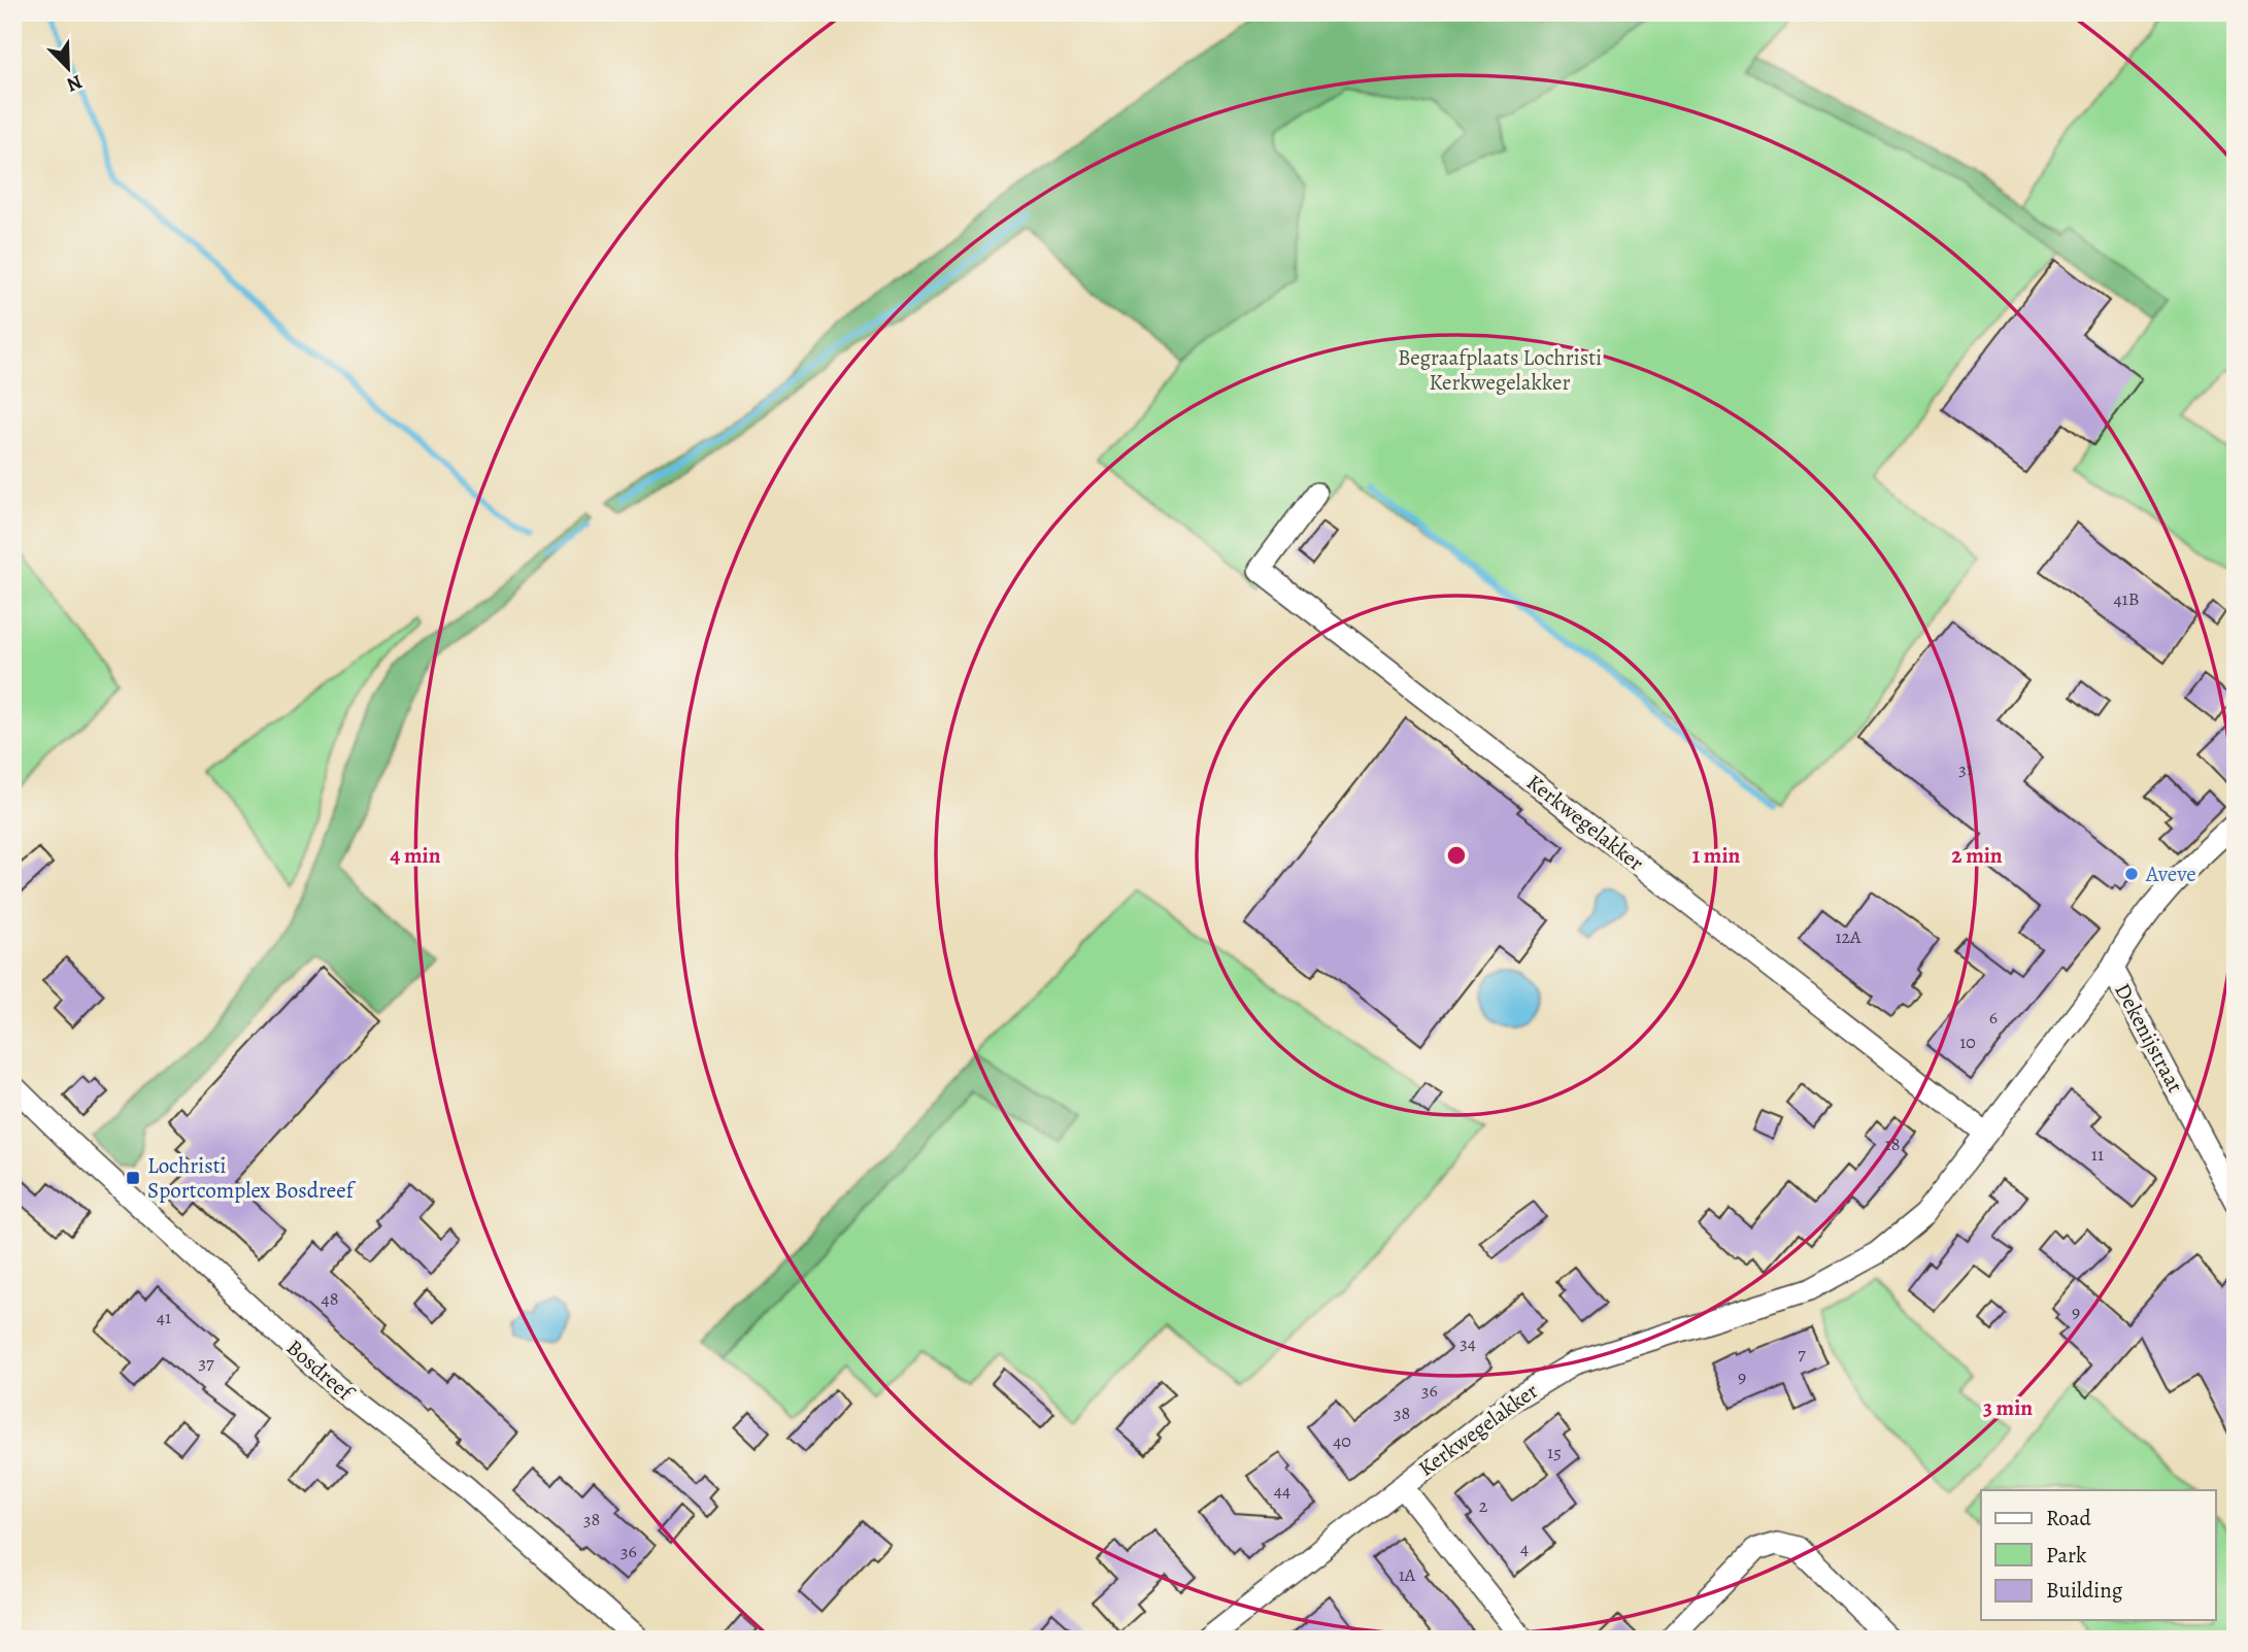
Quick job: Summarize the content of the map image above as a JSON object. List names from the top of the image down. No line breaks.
{"streets":{"street":["Kerkwegelakker","Dekenijstraat","Bosdreef"]},"crossings":[["Kerkwegelakker","Dekenijstraat"]],"parks":["Begraafplaats Lochristi Kerkwegelakker"],"places":{"other":["Aveve"],"transit":["Lochristi Sportcomplex Bosdreef"]},"house_numbers":["41B","31","12A","6","10","18","11","48","9","41","34","7","37","9","36","38","40","15","44","2","38","4","36","1A"],"legend":["Road","Park","Building"],"north":"bottom right","rings":["1 min","2 min","4 min","3 min"]}
